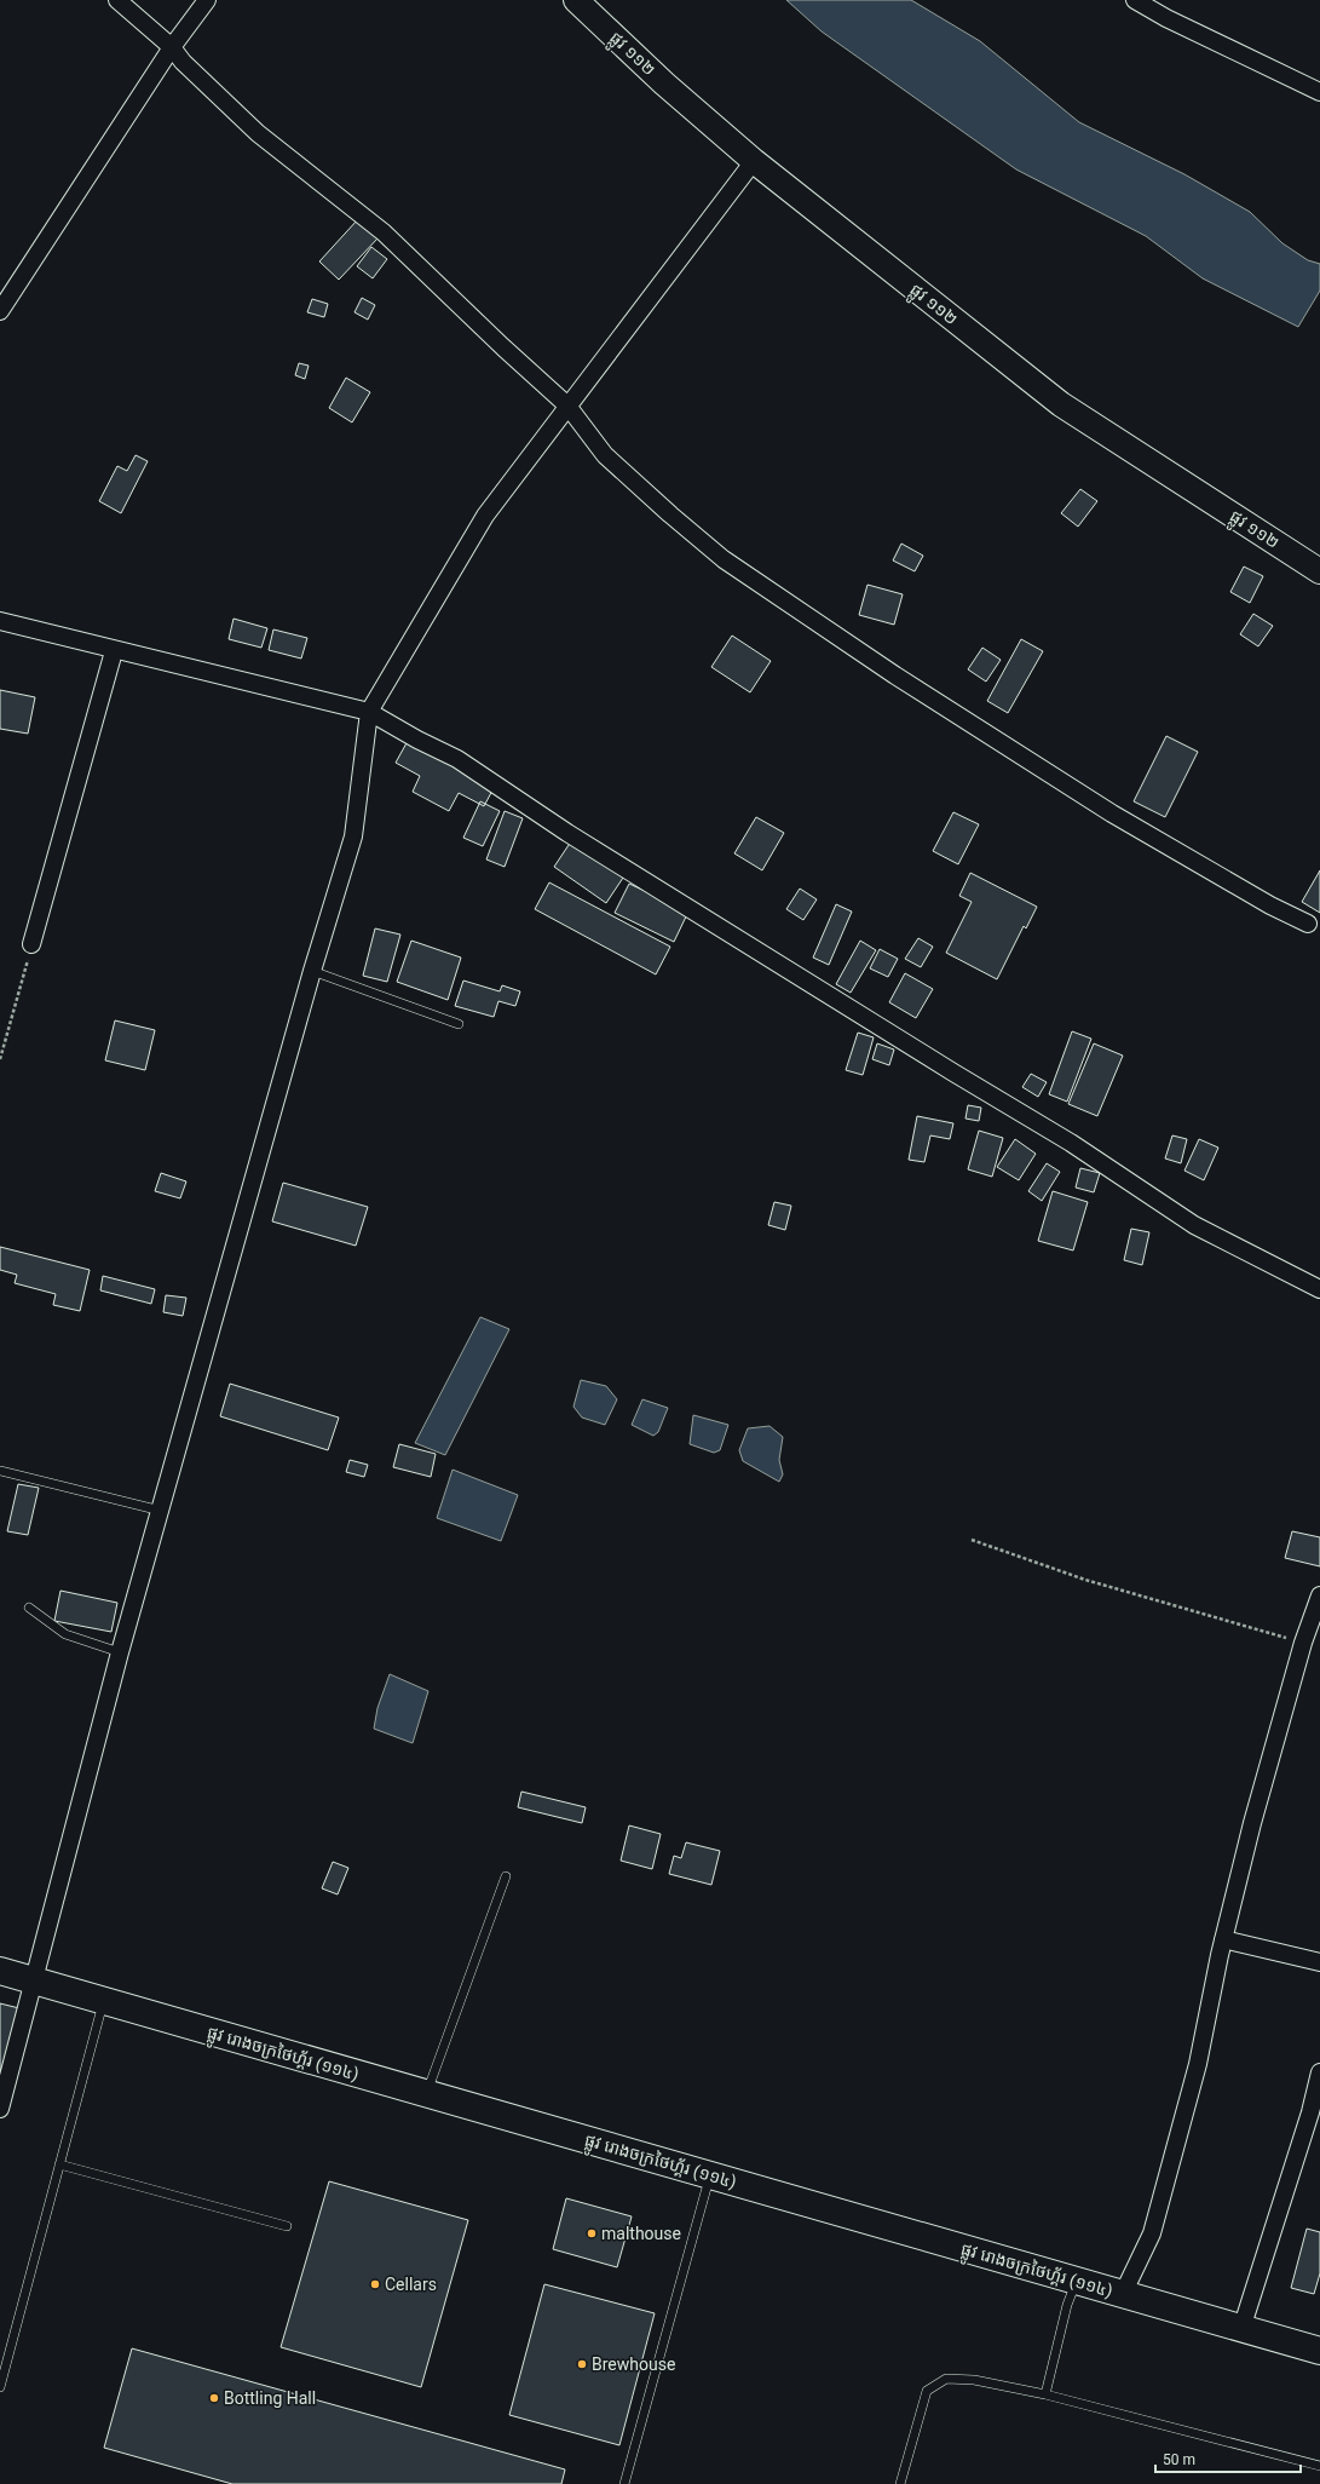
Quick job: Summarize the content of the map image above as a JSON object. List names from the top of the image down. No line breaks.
{"streets":{"main road":["ផ្លូវ រោងចក្រថៃហ្គ័រ (១១៤)"],"street":["ផ្លូវ ១១២"]},"places":["malthouse","Cellars","Brewhouse","Bottling Hall"],"scale_bar":"50 m"}
